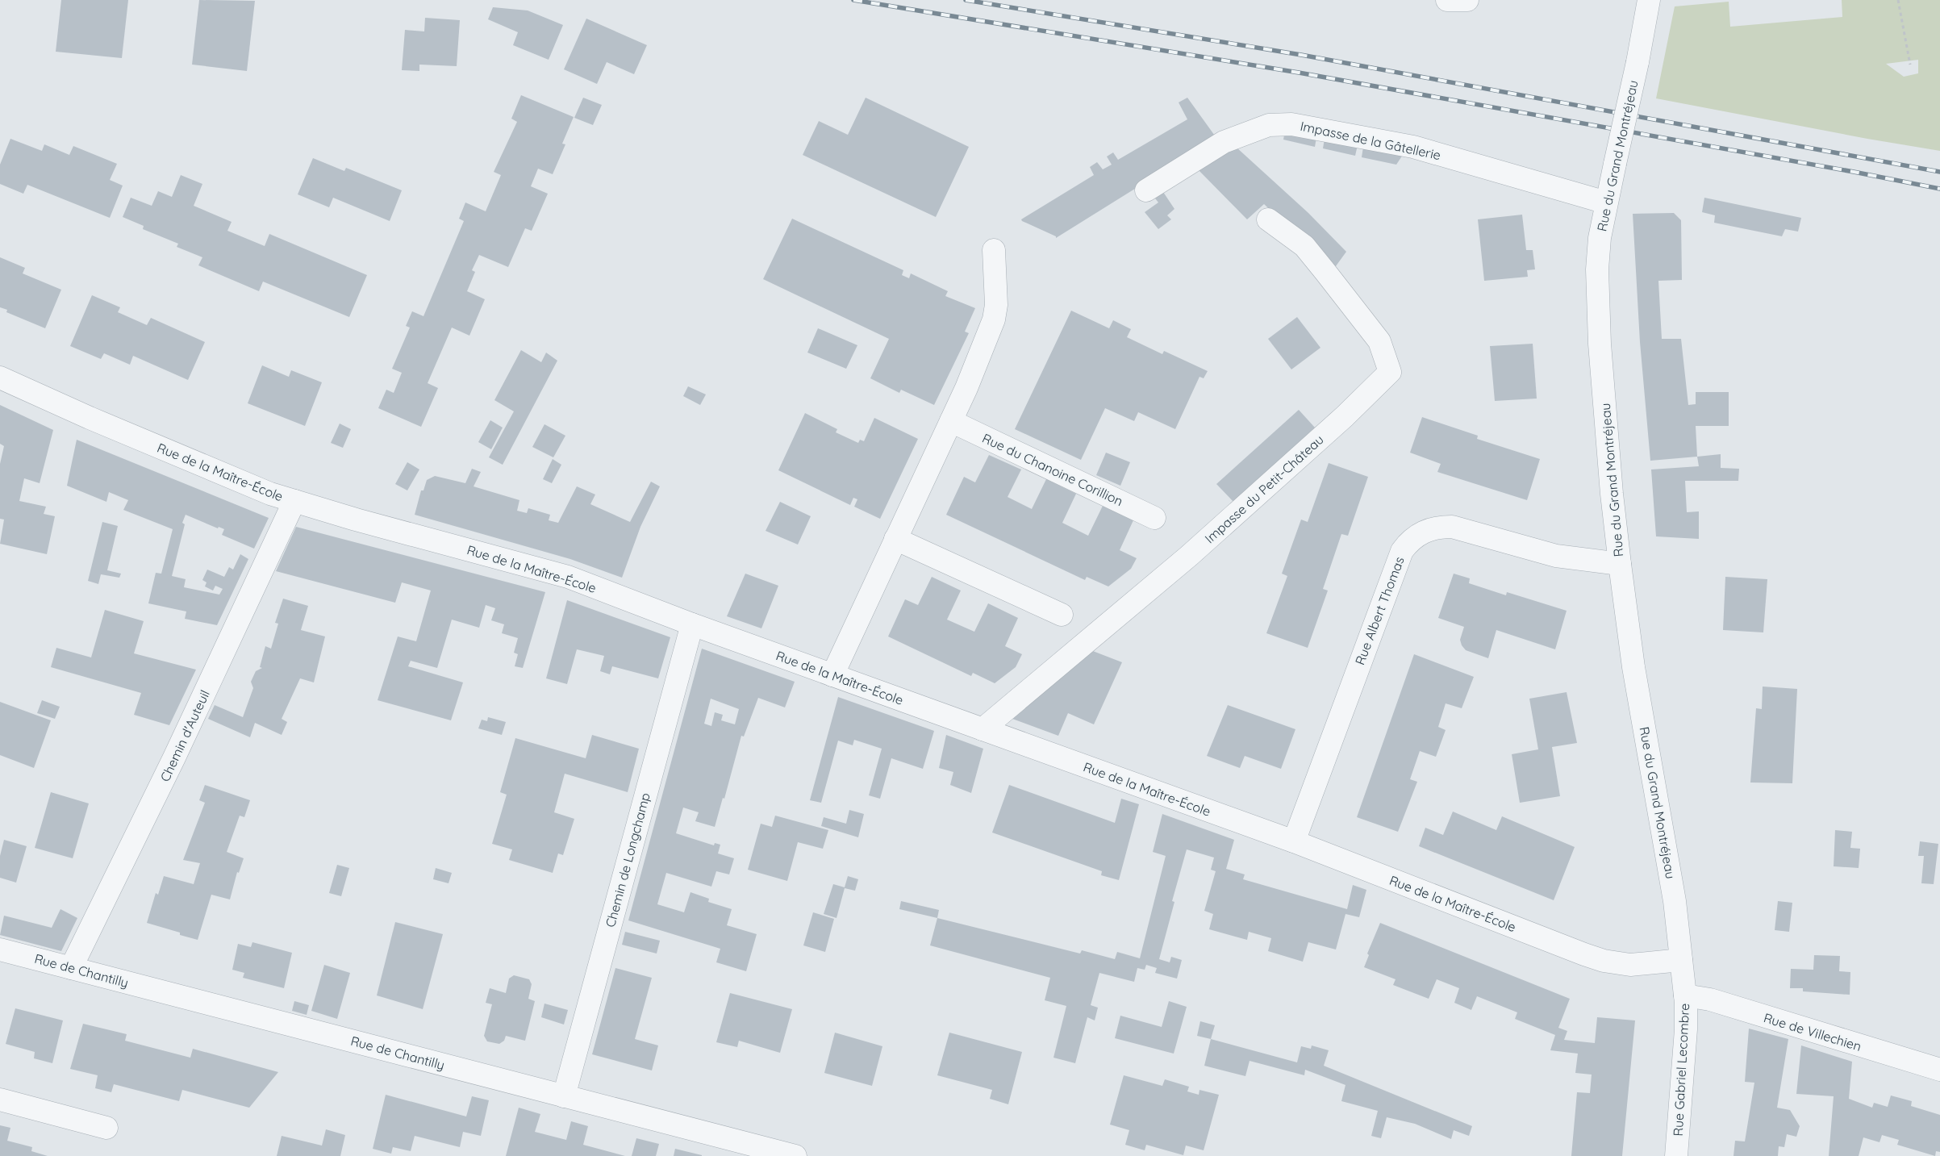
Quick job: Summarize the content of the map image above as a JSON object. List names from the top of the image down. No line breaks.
{"streets":{"street":["Impasse de la Gâtellerie","Rue du Grand Montréjeau","Rue du Chanoine Corillion","Rue de la Maître-École","Impasse du Petit-Château","Rue Albert Thomas","Chemin d'Auteuil","Chemin de Longchamp","Rue de Chantilly","Rue de Villechien","Rue Gabriel Lecombre"]},"crossings":[["Impasse de la Gâtellerie","Rue du Grand Montréjeau"],["Rue du Grand Montréjeau","Rue de la Maître-École"],["Rue du Grand Montréjeau","Rue Albert Thomas"],["Rue du Grand Montréjeau","Rue Gabriel Lecombre"],["Rue de la Maître-École","Impasse du Petit-Château"],["Rue de la Maître-École","Rue Albert Thomas"],["Rue de la Maître-École","Chemin d'Auteuil"],["Rue de la Maître-École","Chemin de Longchamp"],["Rue de la Maître-École","Rue Gabriel Lecombre"],["Chemin d'Auteuil","Rue de Chantilly"],["Chemin de Longchamp","Rue de Chantilly"],["Rue de Villechien","Rue Gabriel Lecombre"]]}
